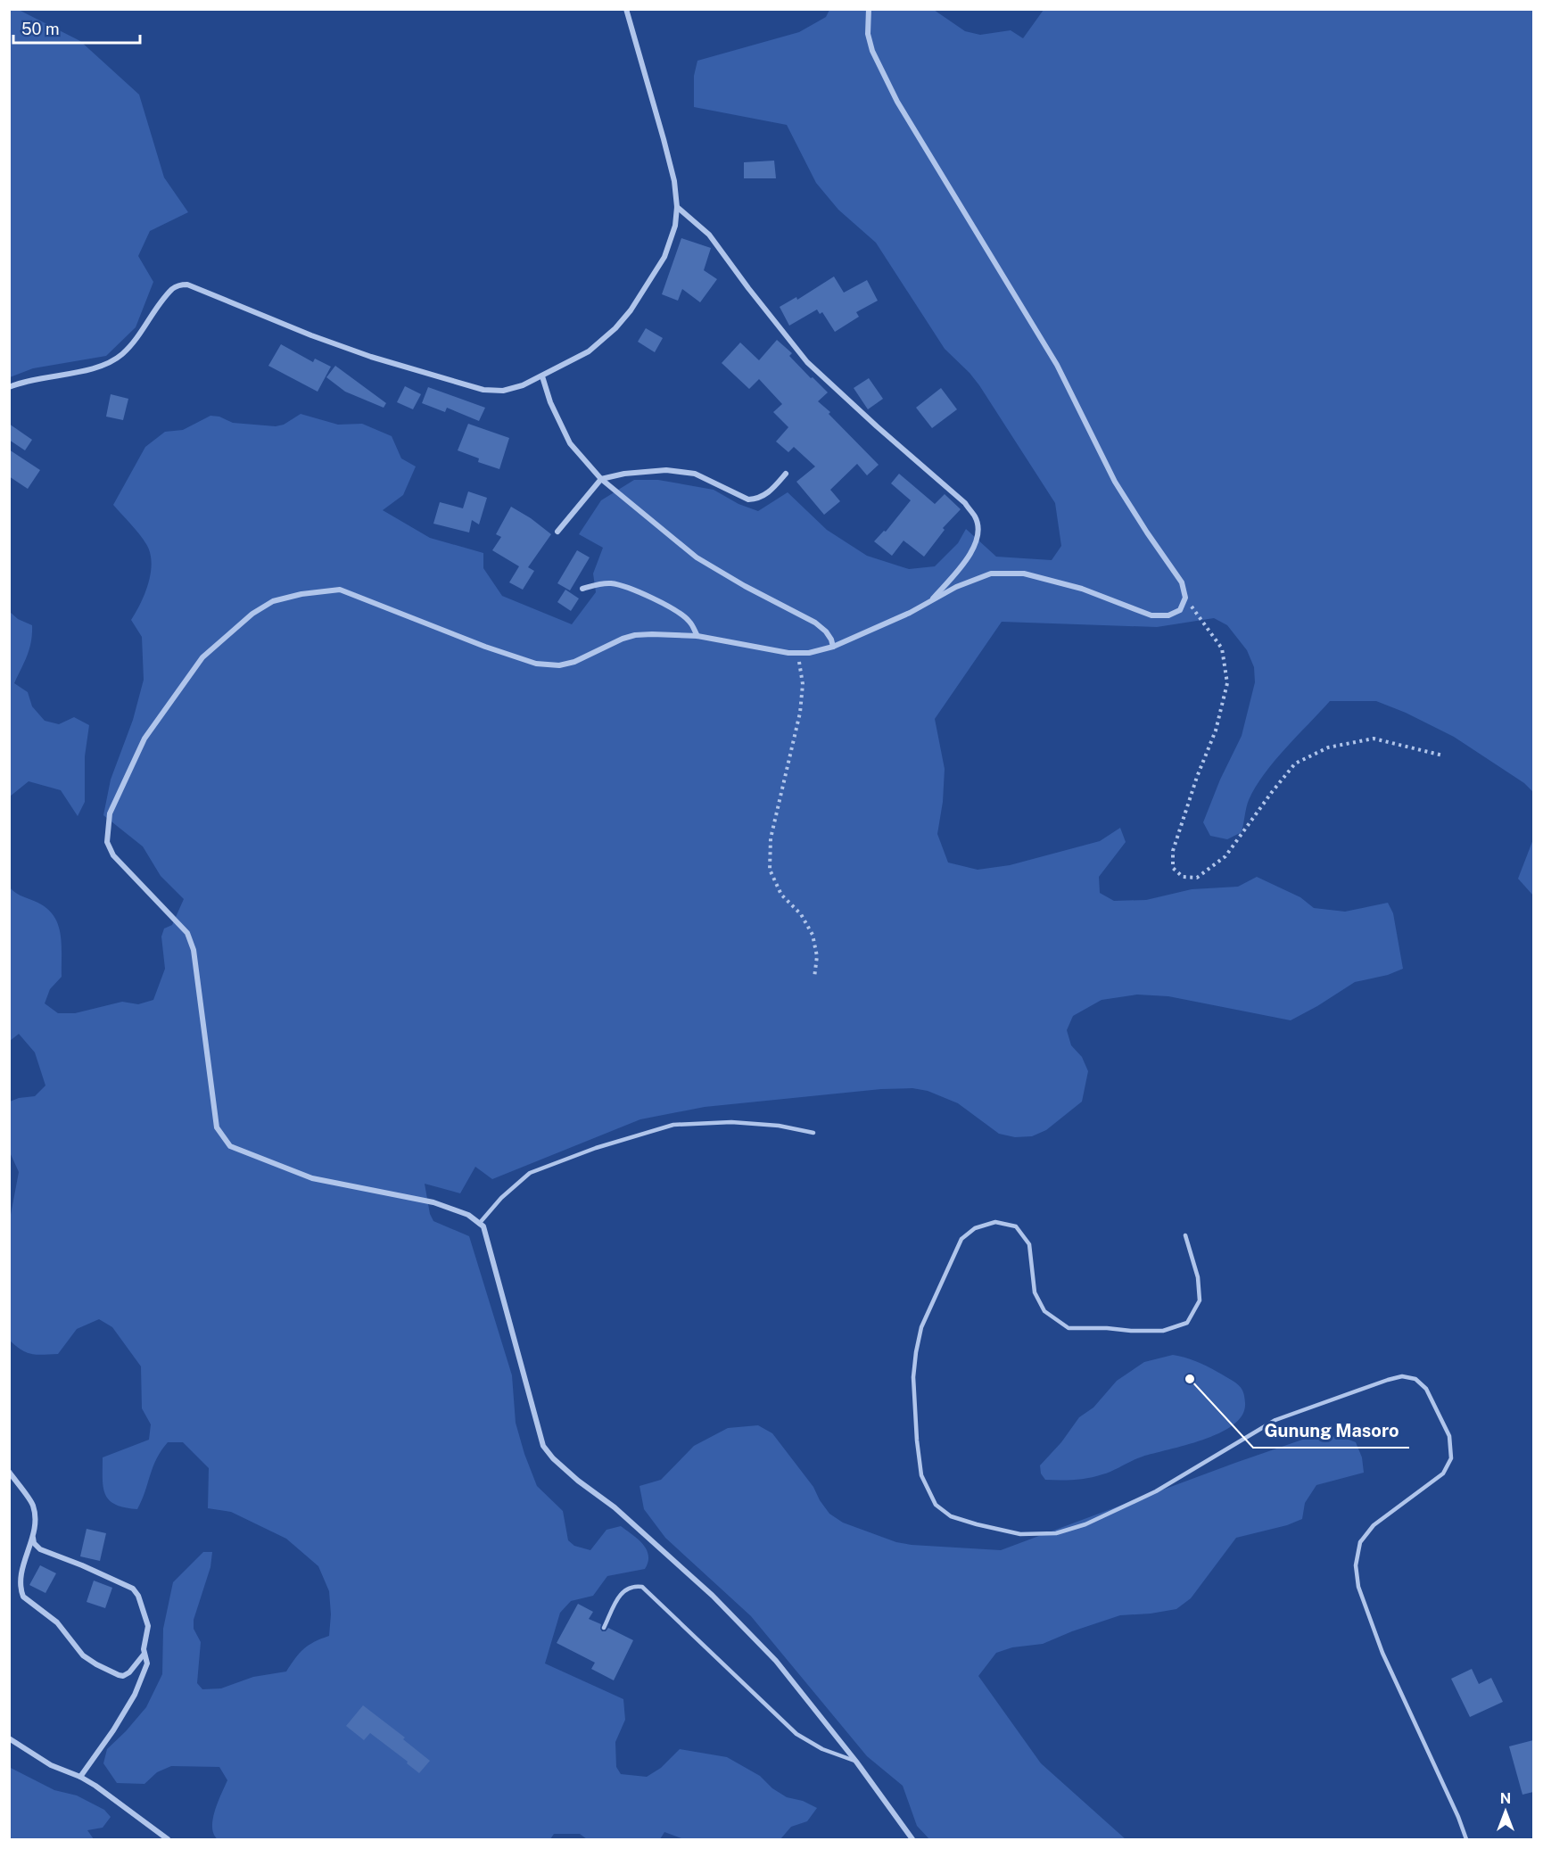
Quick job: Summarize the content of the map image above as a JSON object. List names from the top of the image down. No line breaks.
{"places":["Gunung Masoro"],"scale_bar":"50 m","north":"top"}
